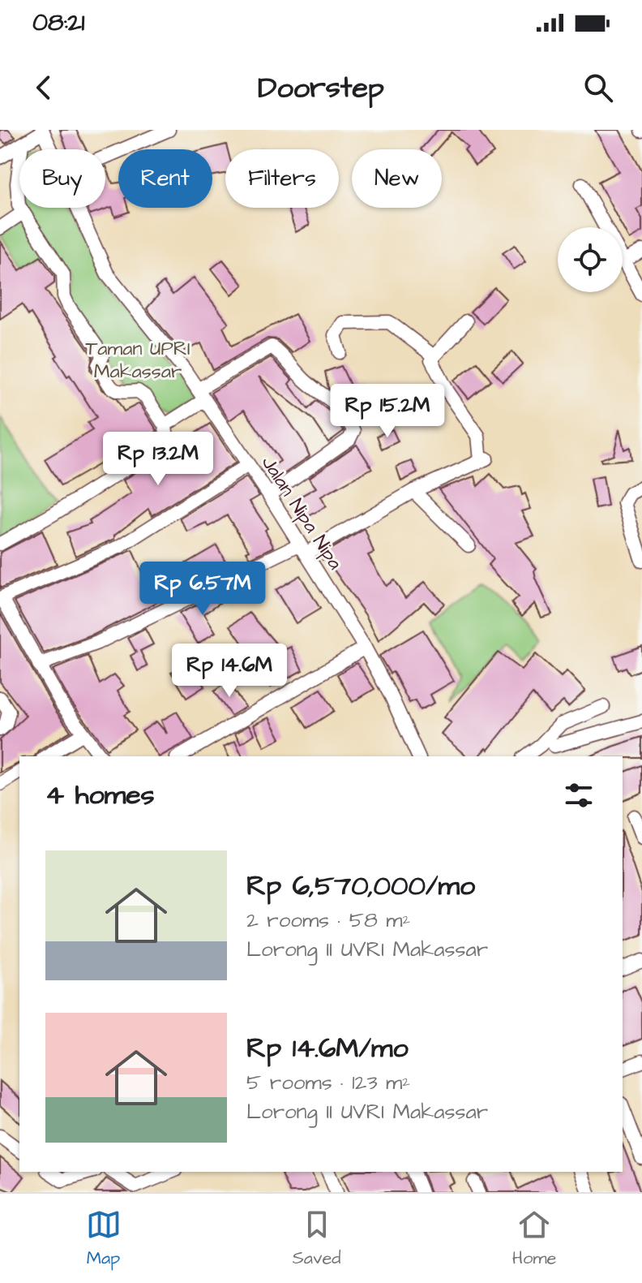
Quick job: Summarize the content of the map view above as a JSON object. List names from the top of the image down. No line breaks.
{"streets":{"street":["Jalan Nipa Nipa"]},"parks":["Taman UPRI Makassar"],"page":{"status":"08:21","header":"Doorstep","chip":["Buy","Rent","Filters","New"],"price":["Rp 15.2M","Rp 13.2M","Rp 6.57M","Rp 14.6M"],"heading":"4 homes","list":[{"name":"Rp 6,570,000/mo","note":"2 rooms · 58 m² · Lorong II UVRI Makassar"},{"name":"Rp 14.6M/mo","note":"5 rooms · 123 m² · Lorong II UVRI Makassar"}],"tabs":["Map","Saved","Home"]}}
